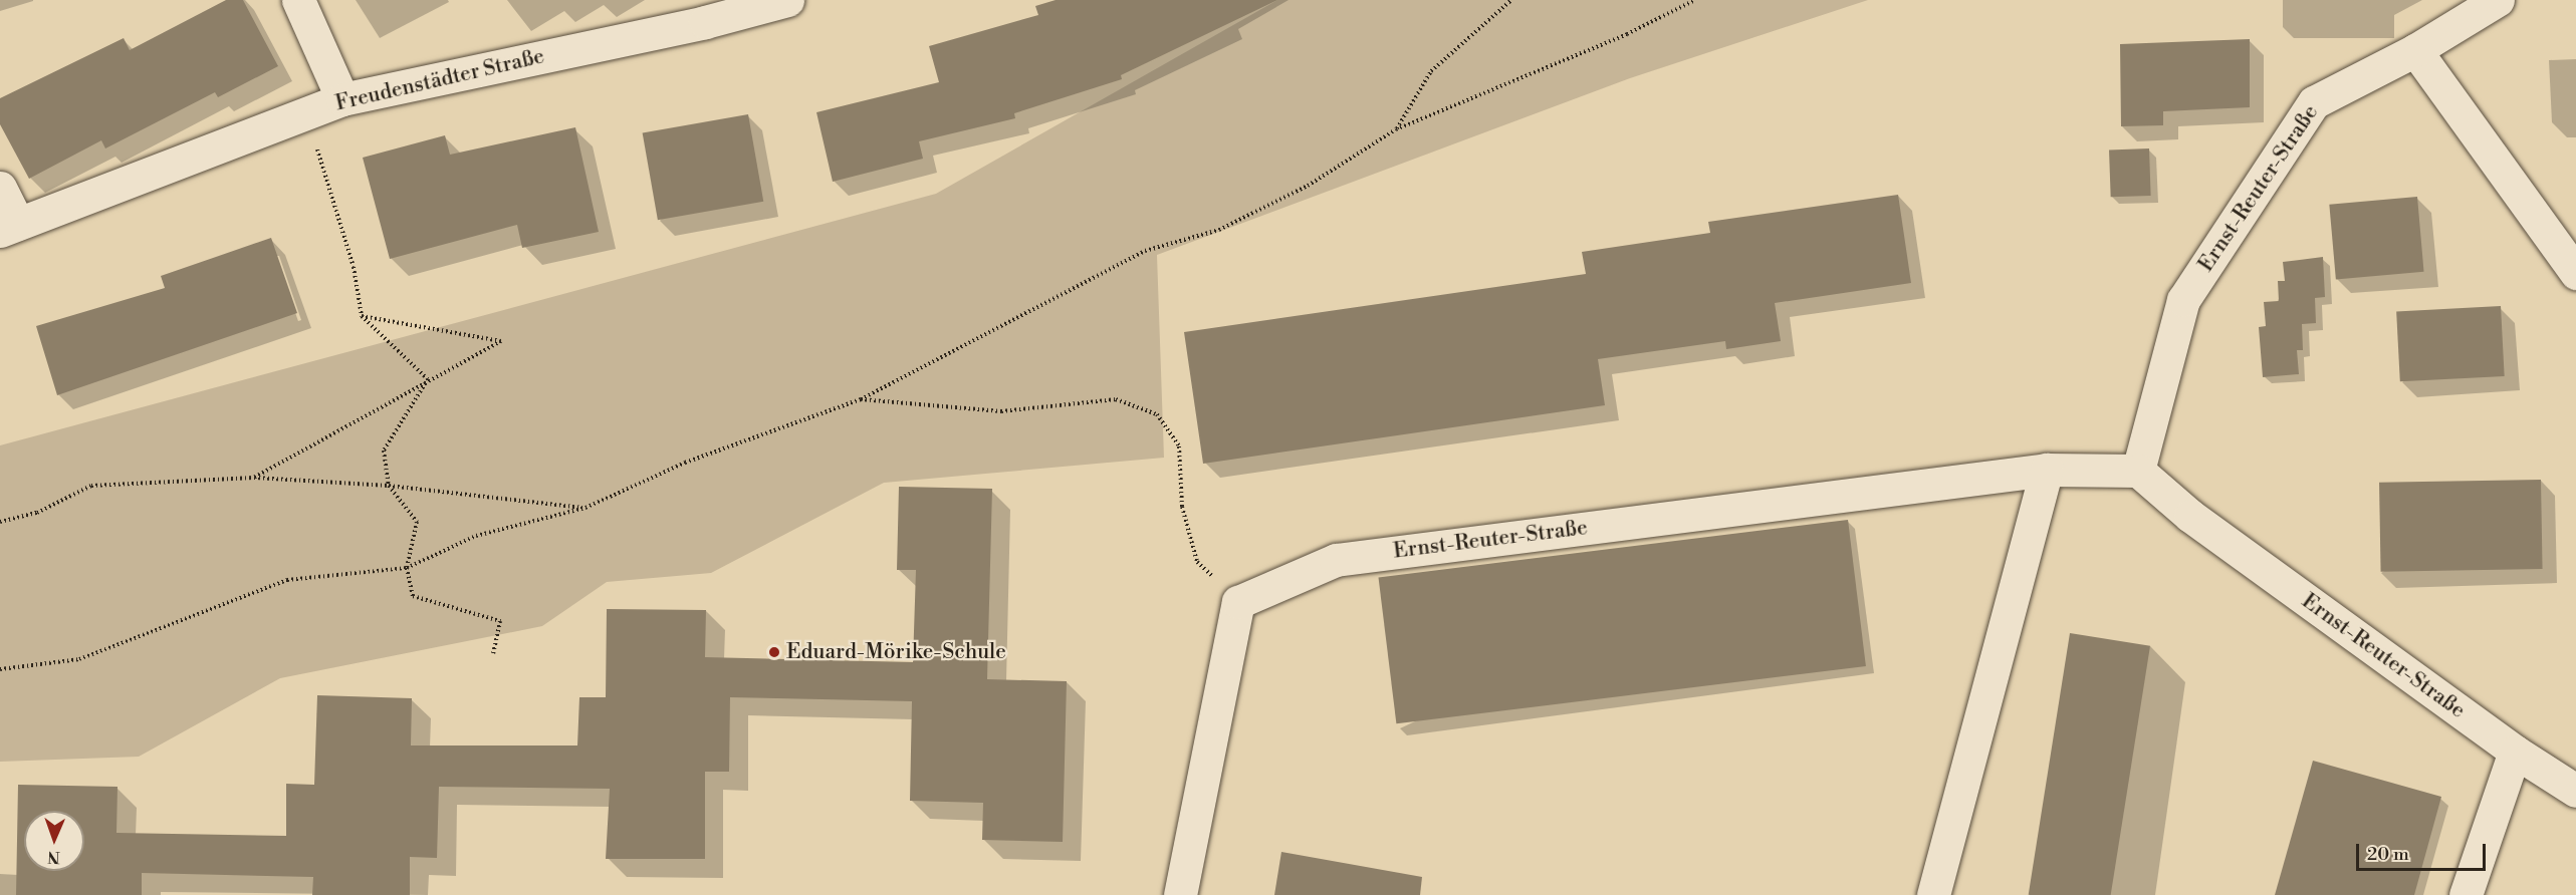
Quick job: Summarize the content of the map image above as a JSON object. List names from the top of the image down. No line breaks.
{"streets":{"street":["Freudenstädter Straße","Ernst-Reuter-Straße"]},"places":["Eduard-Mörike-Schule"],"scale_bar":"20 m","north":"bottom"}
